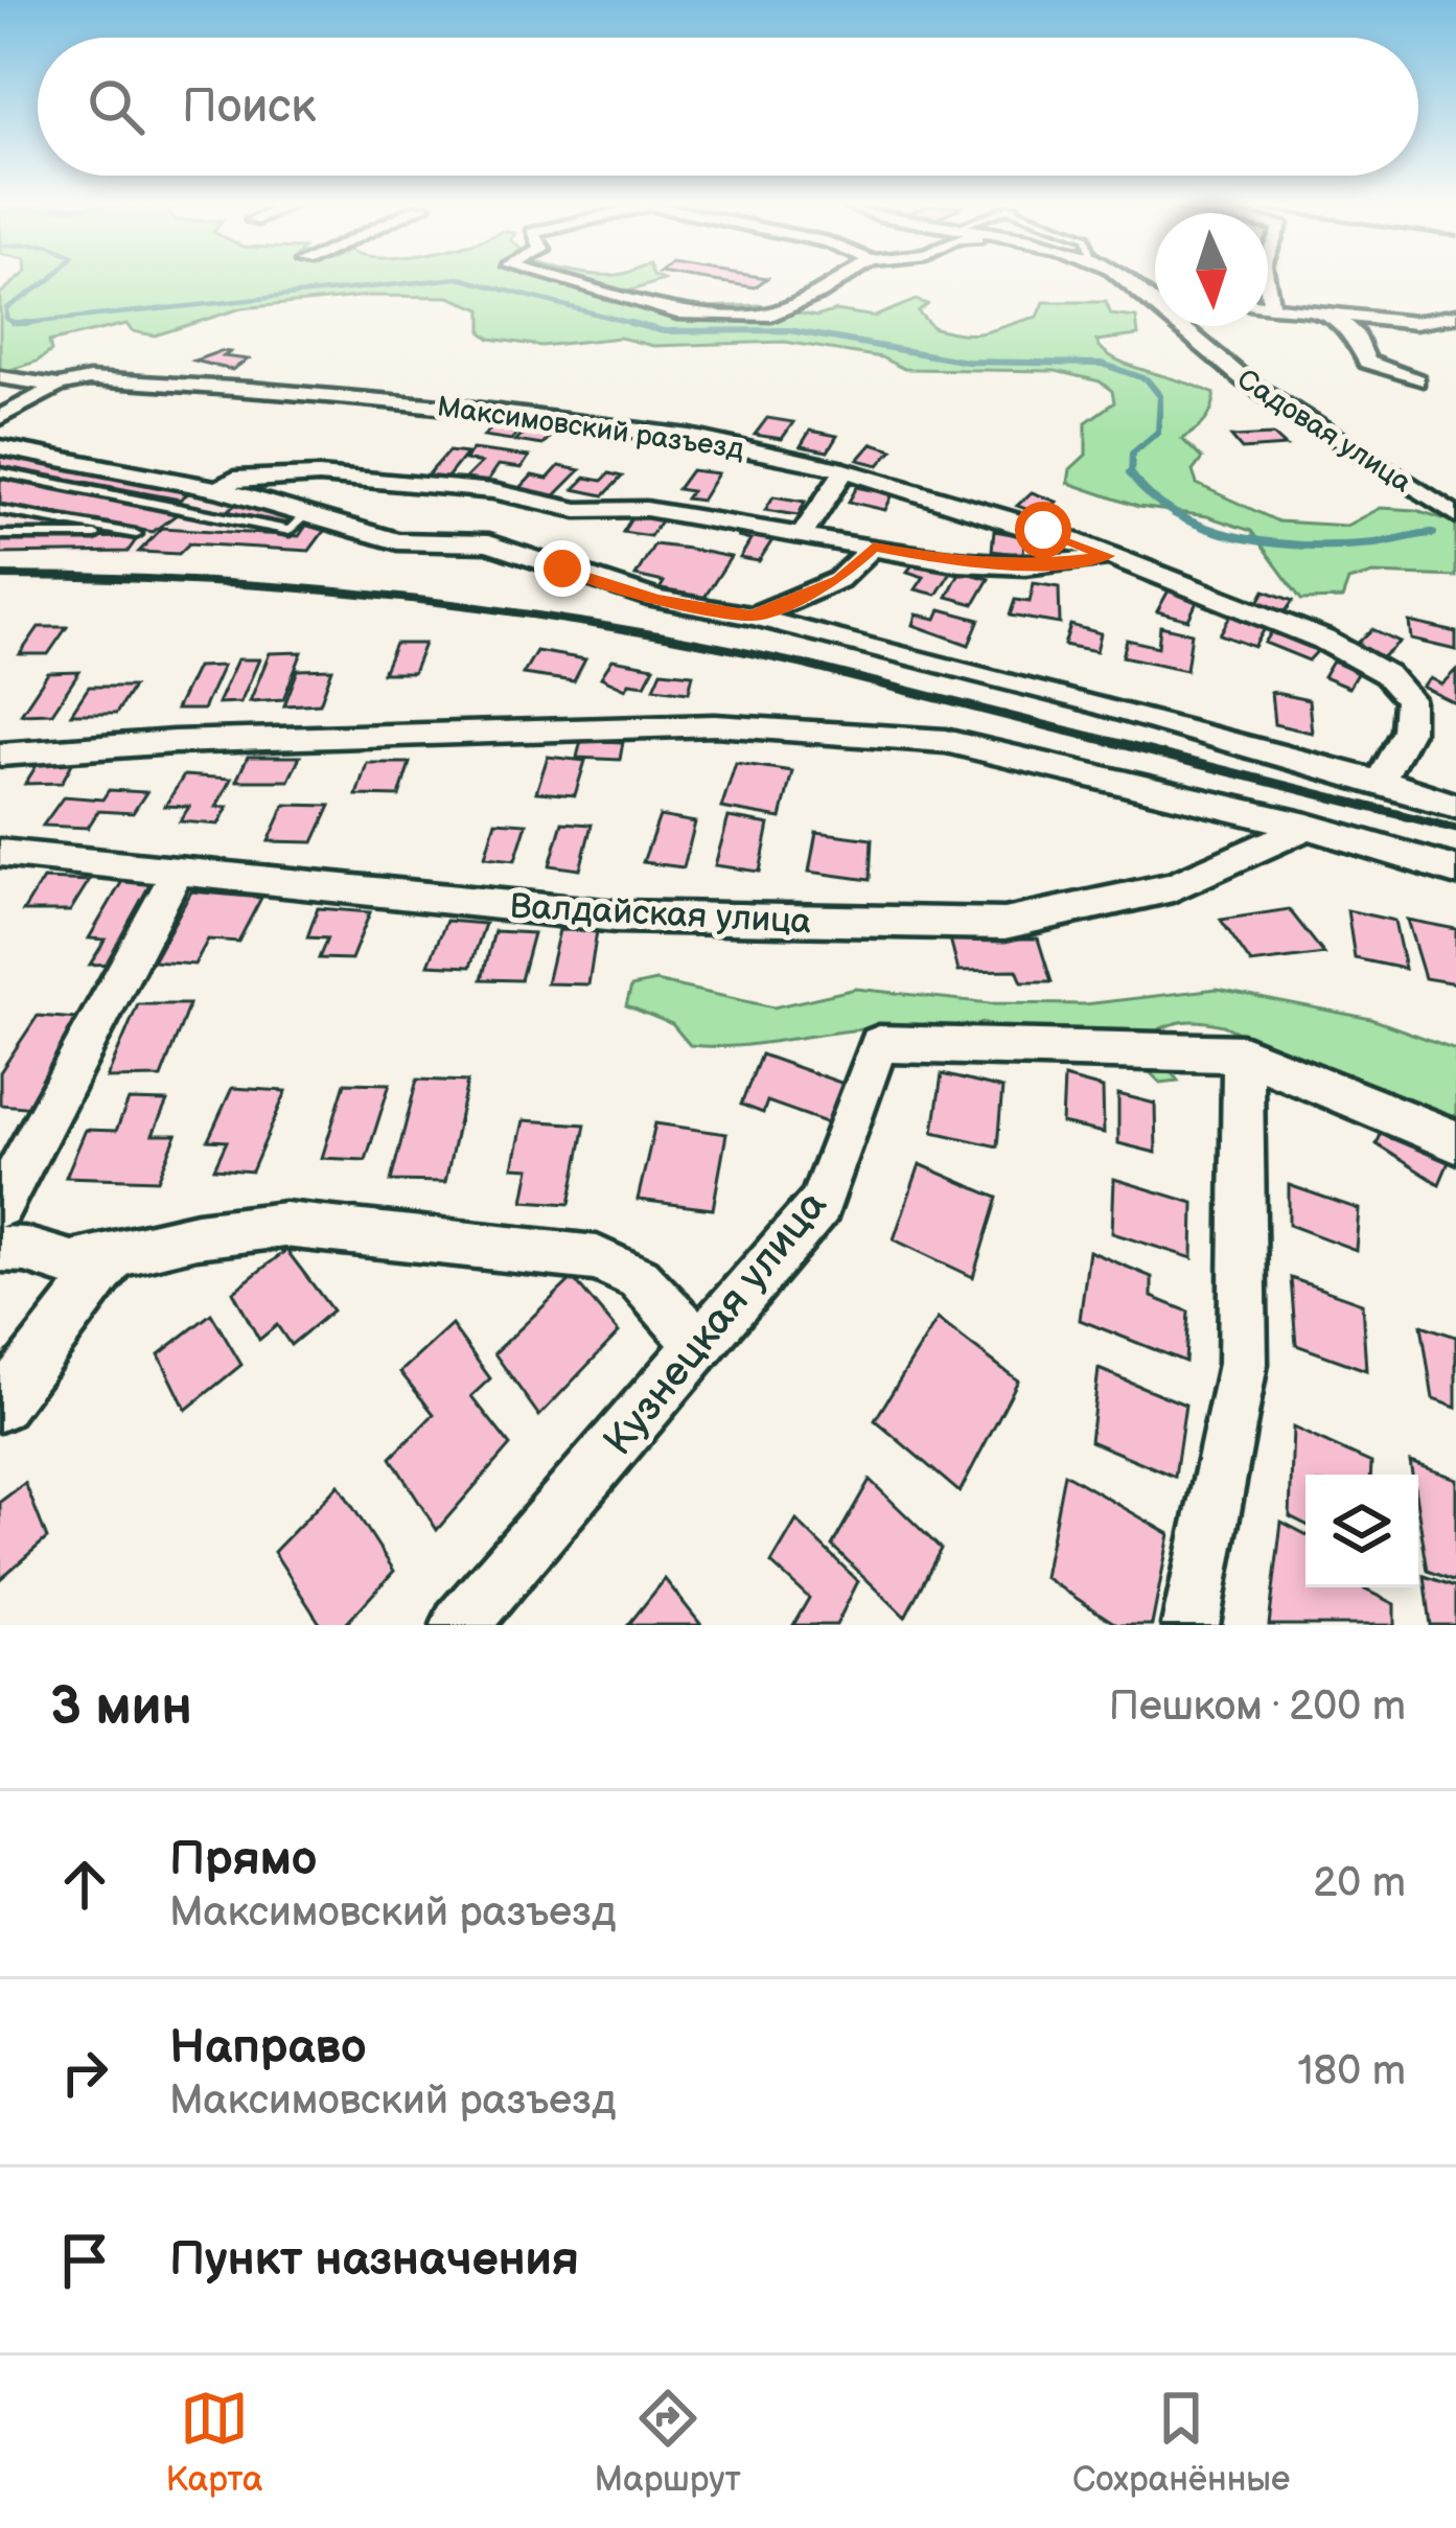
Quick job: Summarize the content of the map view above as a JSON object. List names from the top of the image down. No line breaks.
{"streets":{"street":["Максимовский разъезд","Садовая улица","Валдайская улица","Кузнецкая улица"]},"north":"bottom","page":{"search":"Поиск","heading":["3 мин","Пешком · 200 m"],"list":[["Прямо","Максимовский разъезд","20 m"],["Направо","Максимовский разъезд","180 m"],"Пункт назначения"],"nav":["Карта","Маршрут","Сохранённые"]}}
